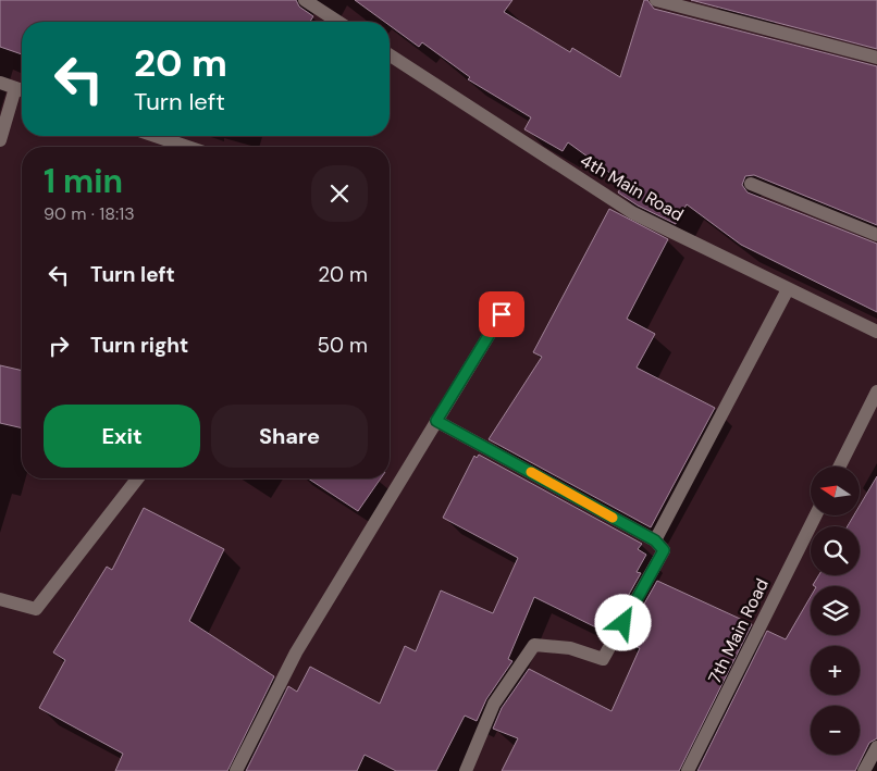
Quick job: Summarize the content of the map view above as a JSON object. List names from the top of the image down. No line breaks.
{"streets":{"street":["4th Main Road","7th Main Road"]},"north":"left","page":{"turn":["20 m","Turn left"],"heading":["1 min","90 m · 18:13"],"list":[{"name":"Turn left","value":"20 m"},{"name":"Turn right","value":"50 m"}],"buttons":["Exit","Share"],"map_buttons":["+","−"]}}
